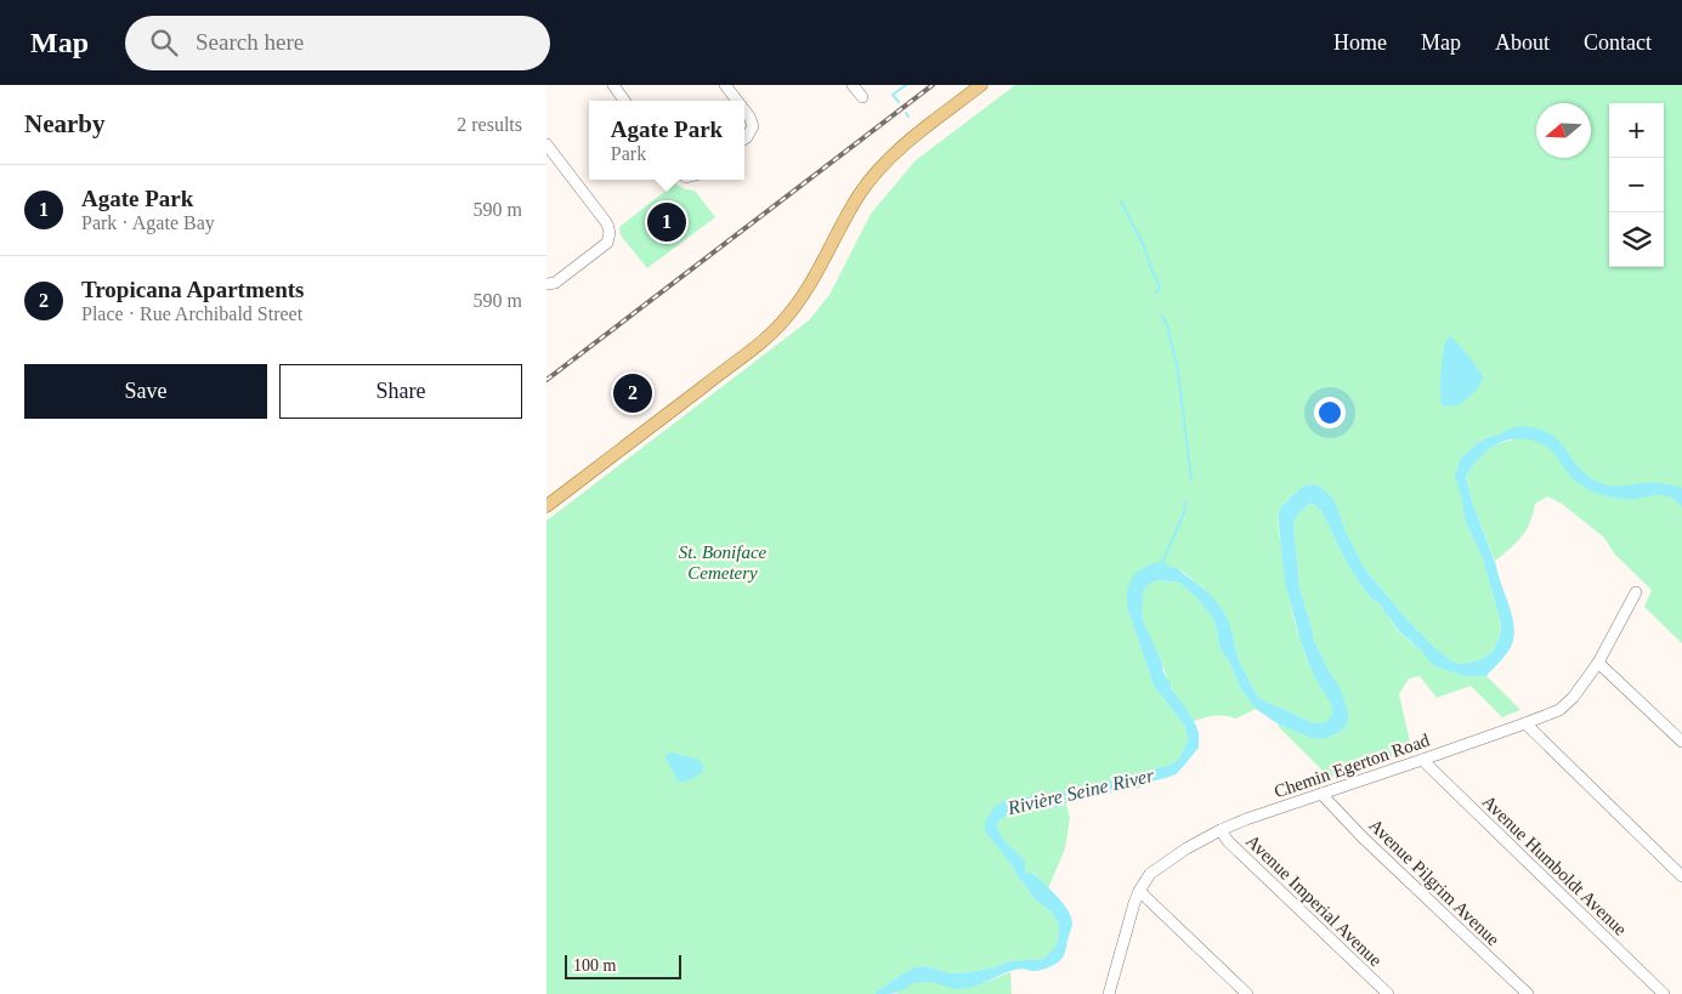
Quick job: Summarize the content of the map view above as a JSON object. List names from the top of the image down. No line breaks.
{"streets":{"street":["Chemin Egerton Road","Avenue Humboldt Avenue","Avenue Pilgrim Avenue","Avenue Imperial Avenue"]},"crossings":[["Chemin Egerton Road","Avenue Humboldt Avenue"],["Chemin Egerton Road","Avenue Pilgrim Avenue"],["Chemin Egerton Road","Avenue Imperial Avenue"]],"water":["Rivière Seine River"],"parks":["St. Boniface Cemetery"],"scale_bar":"100 m","north":"left","page":{"header":"Map","search":"Search here","nav":["Home","Map","About","Contact"],"heading":["Nearby","2 results"],"popup":["Agate Park","Park"],"map_buttons":["+","−"],"list":[{"mark":"1","name":"Agate Park","note":"Park · Agate Bay","value":"590 m"},{"mark":"2","name":"Tropicana Apartments","note":"Place · Rue Archibald Street","value":"590 m"}],"pins":["1","2"],"buttons":["Save","Share"],"scale":"100 m"}}
